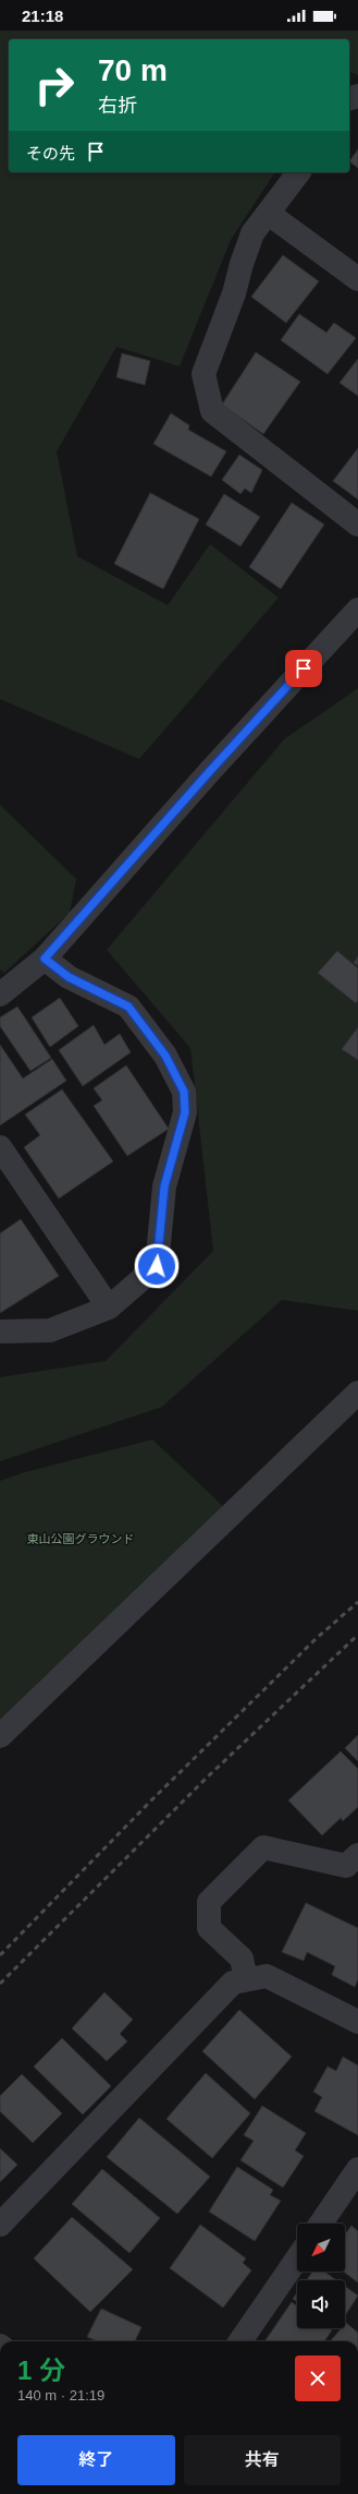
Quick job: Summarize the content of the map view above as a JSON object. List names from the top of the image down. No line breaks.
{"parks":["東山公園グラウンド"],"north":"bottom left","page":{"status":"21:18","turn":["70 m","右折"],"then":"その先","heading":["1 分","140 m · 21:19"],"buttons":["終了","共有"]}}
